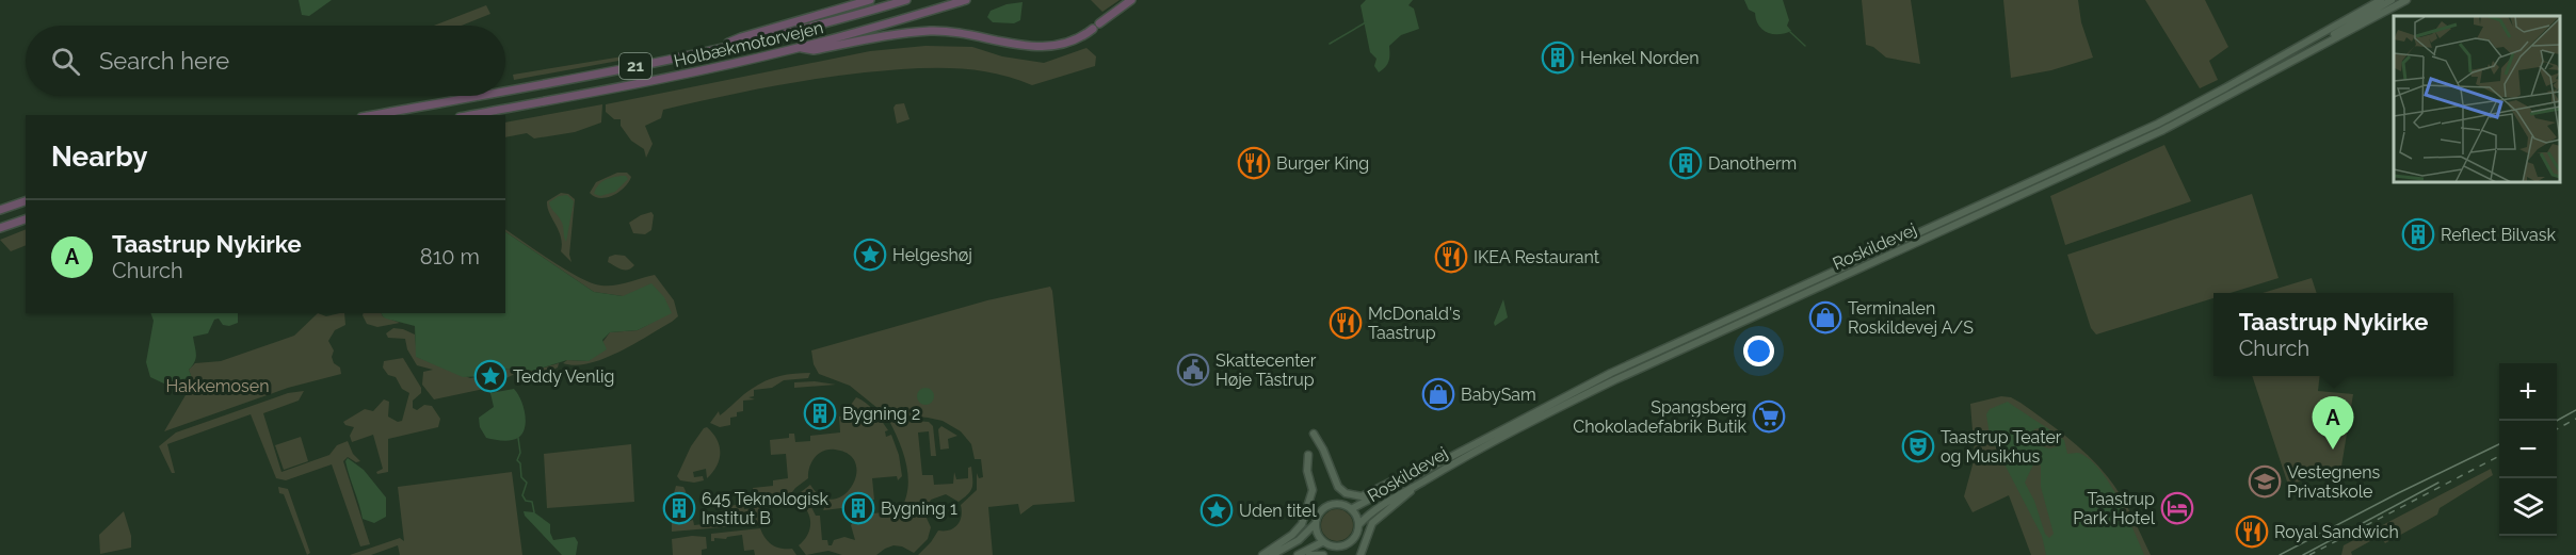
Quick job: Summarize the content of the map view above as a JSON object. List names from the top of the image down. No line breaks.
{"streets":{"highway":["Holbækmotorvejen","21"],"main road":["Roskildevej"]},"parks":["Hakkemosen"],"places":{"building":["Henkel Norden","Danotherm","Reflect Bilvask","Bygning 2","645 Teknologisk Institut B","Bygning 1"],"restaurant":["Burger King","IKEA Restaurant","McDonald's Taastrup","Royal Sandwich"],"place":["Helgeshøj","Teddy Venlig","Uden titel"],"shop":["Terminalen Roskildevej A/S","BabySam"],"public building":["Skattecenter Høje Tåstrup"],"supermarket":["Spangsberg Chokoladefabrik Butik"],"theatre":["Taastrup Teater og Musikhus"],"school or university":["Vestegnens Privatskole"],"hotel":["Taastrup Park Hotel"]},"page":{"search":"Search here","heading":"Nearby","list":[{"mark":"A","name":"Taastrup Nykirke","note":"Church","value":"810 m"}],"popup":["Taastrup Nykirke","Church"],"map_buttons":["+","−"],"pins":"A"}}
